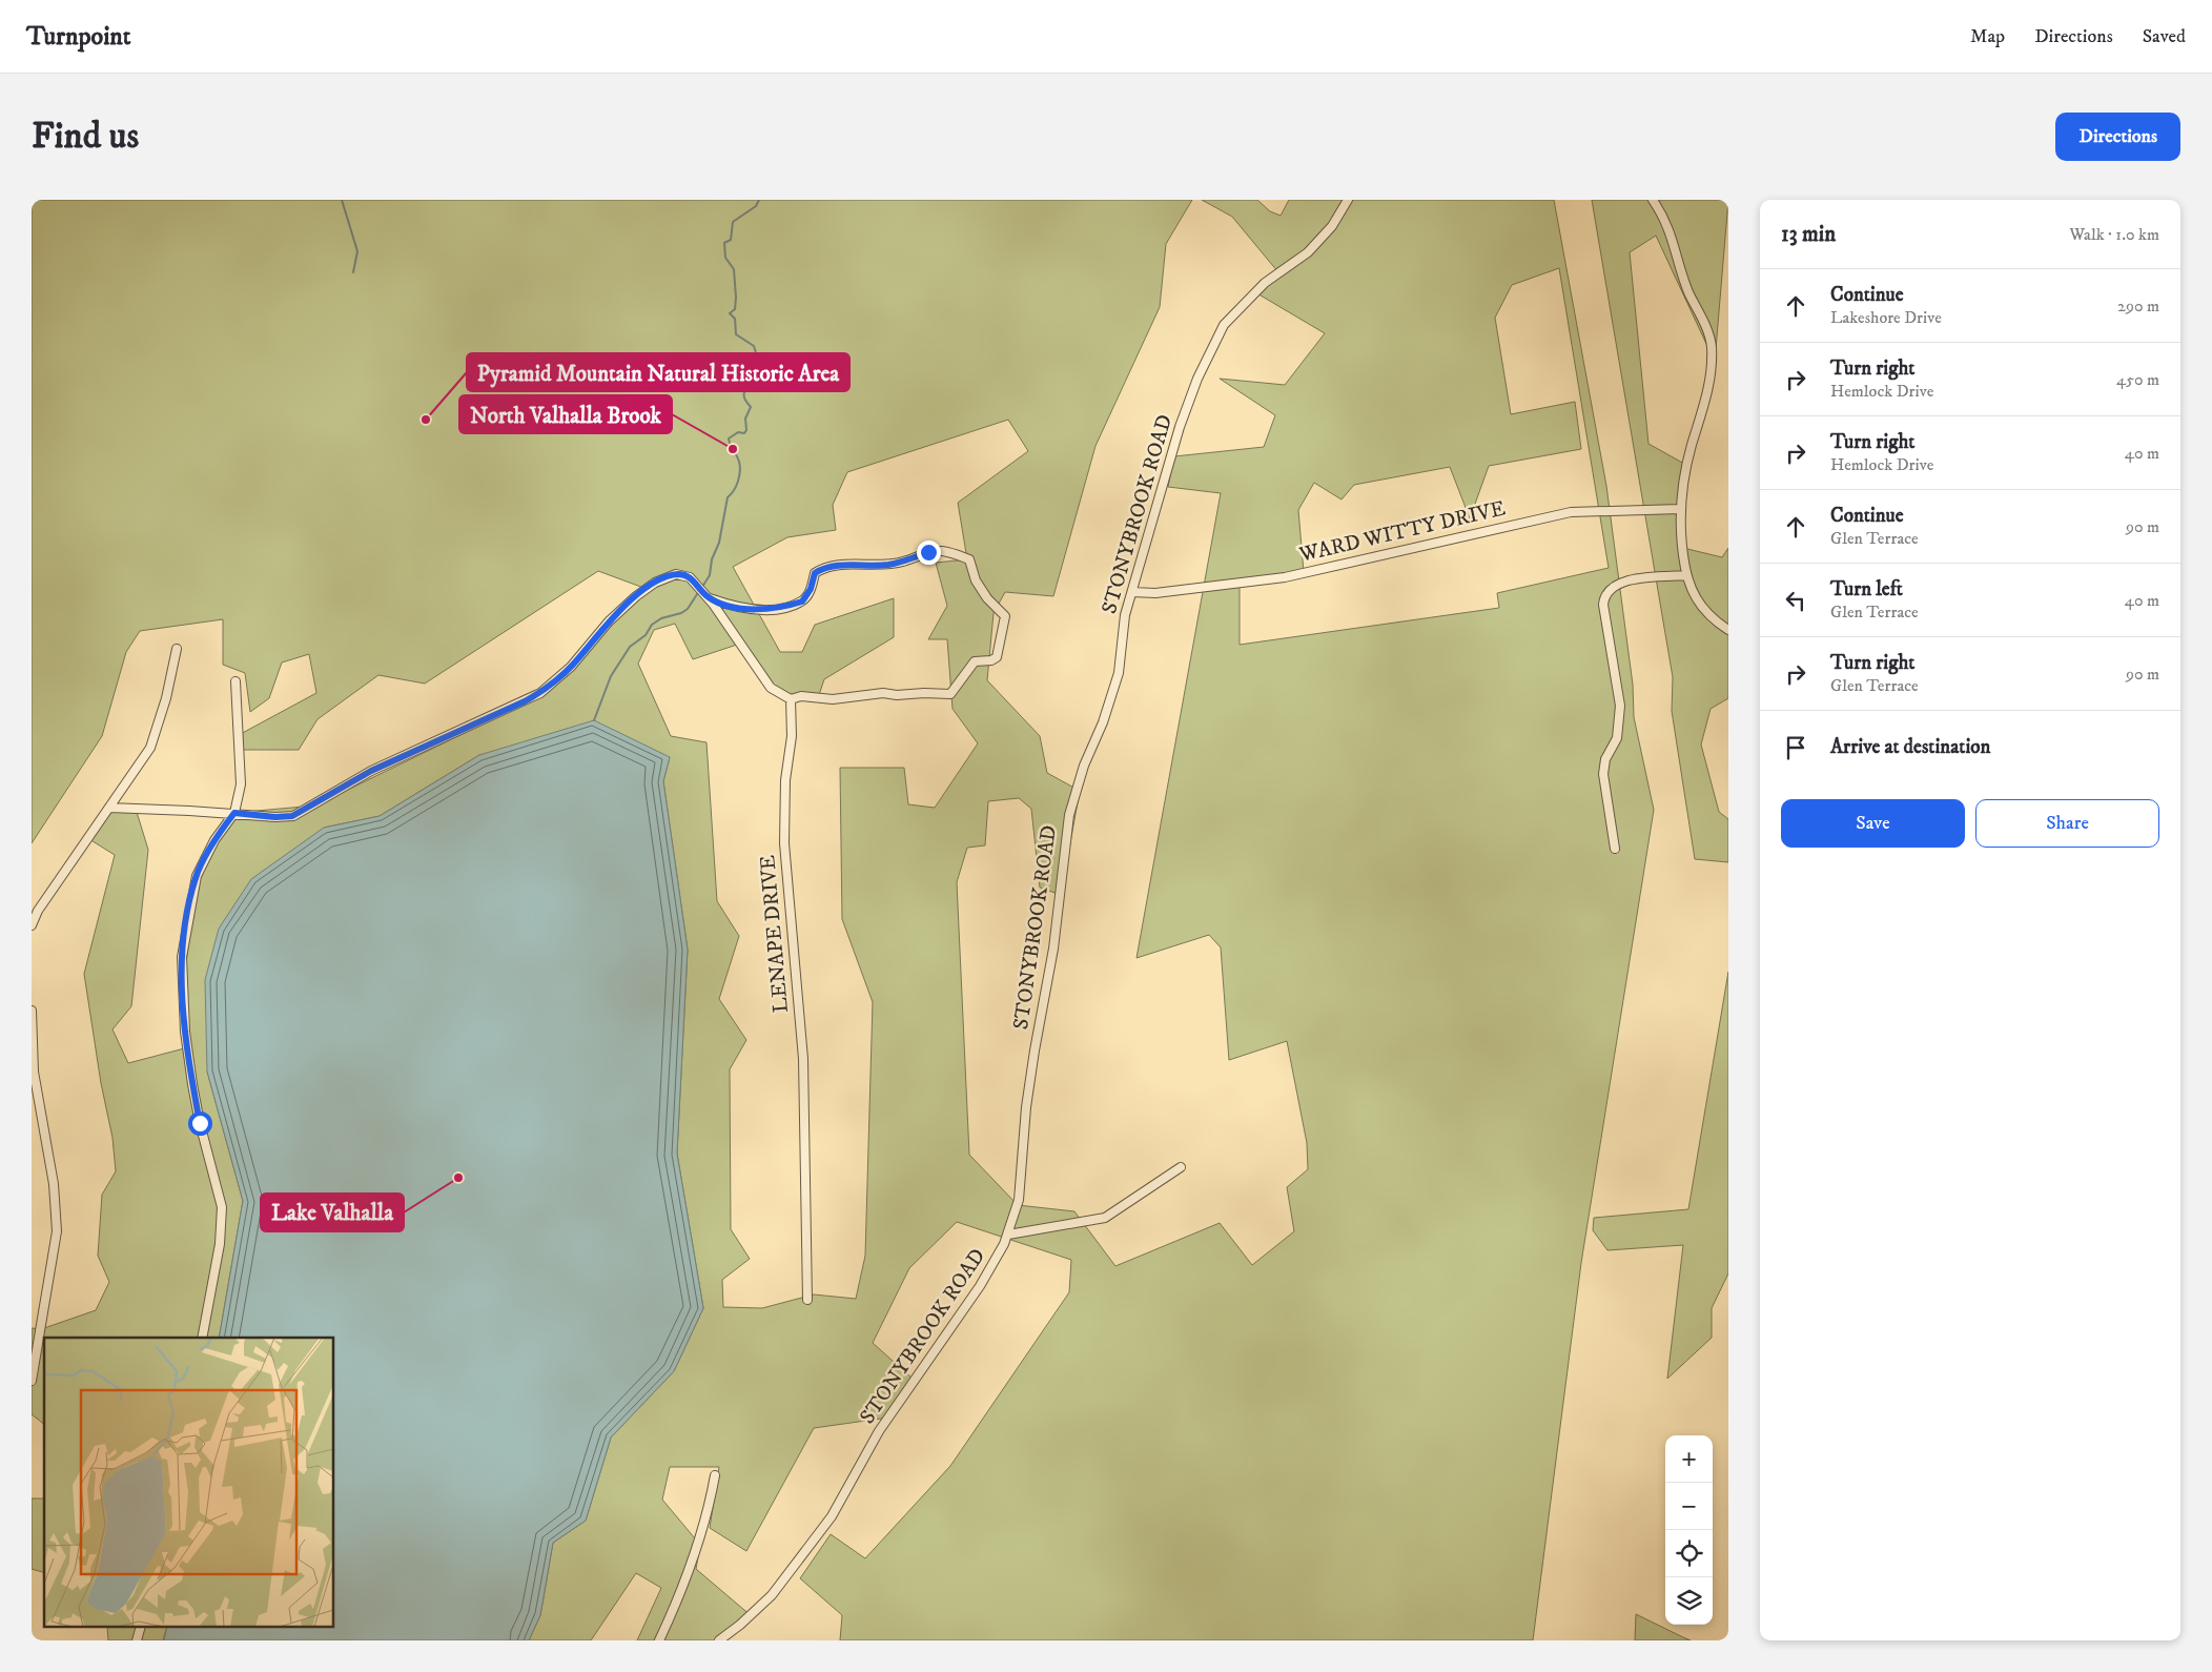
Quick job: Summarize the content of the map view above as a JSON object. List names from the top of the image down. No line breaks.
{"streets":{"street":["STONYBROOK ROAD","WARD WITTY DRIVE","LENAPE DRIVE"]},"crossings":[["STONYBROOK ROAD","WARD WITTY DRIVE"]],"places":["Pyramid Mountain Natural Historic Area","North Valhalla Brook","Lake Valhalla"],"page":{"header":"Turnpoint","nav":["Map","Directions","Saved"],"buttons":["Directions",["Save","Share"]],"title":"Find us","heading":["13 min","Walk · 1.0 km"],"list":[["Continue","Lakeshore Drive","290 m"],["Turn right","Hemlock Drive","450 m"],["Turn right","Hemlock Drive","40 m"],["Continue","Glen Terrace","90 m"],["Turn left","Glen Terrace","40 m"],["Turn right","Glen Terrace","90 m"],"Arrive at destination"],"map_buttons":["+","−"]}}
